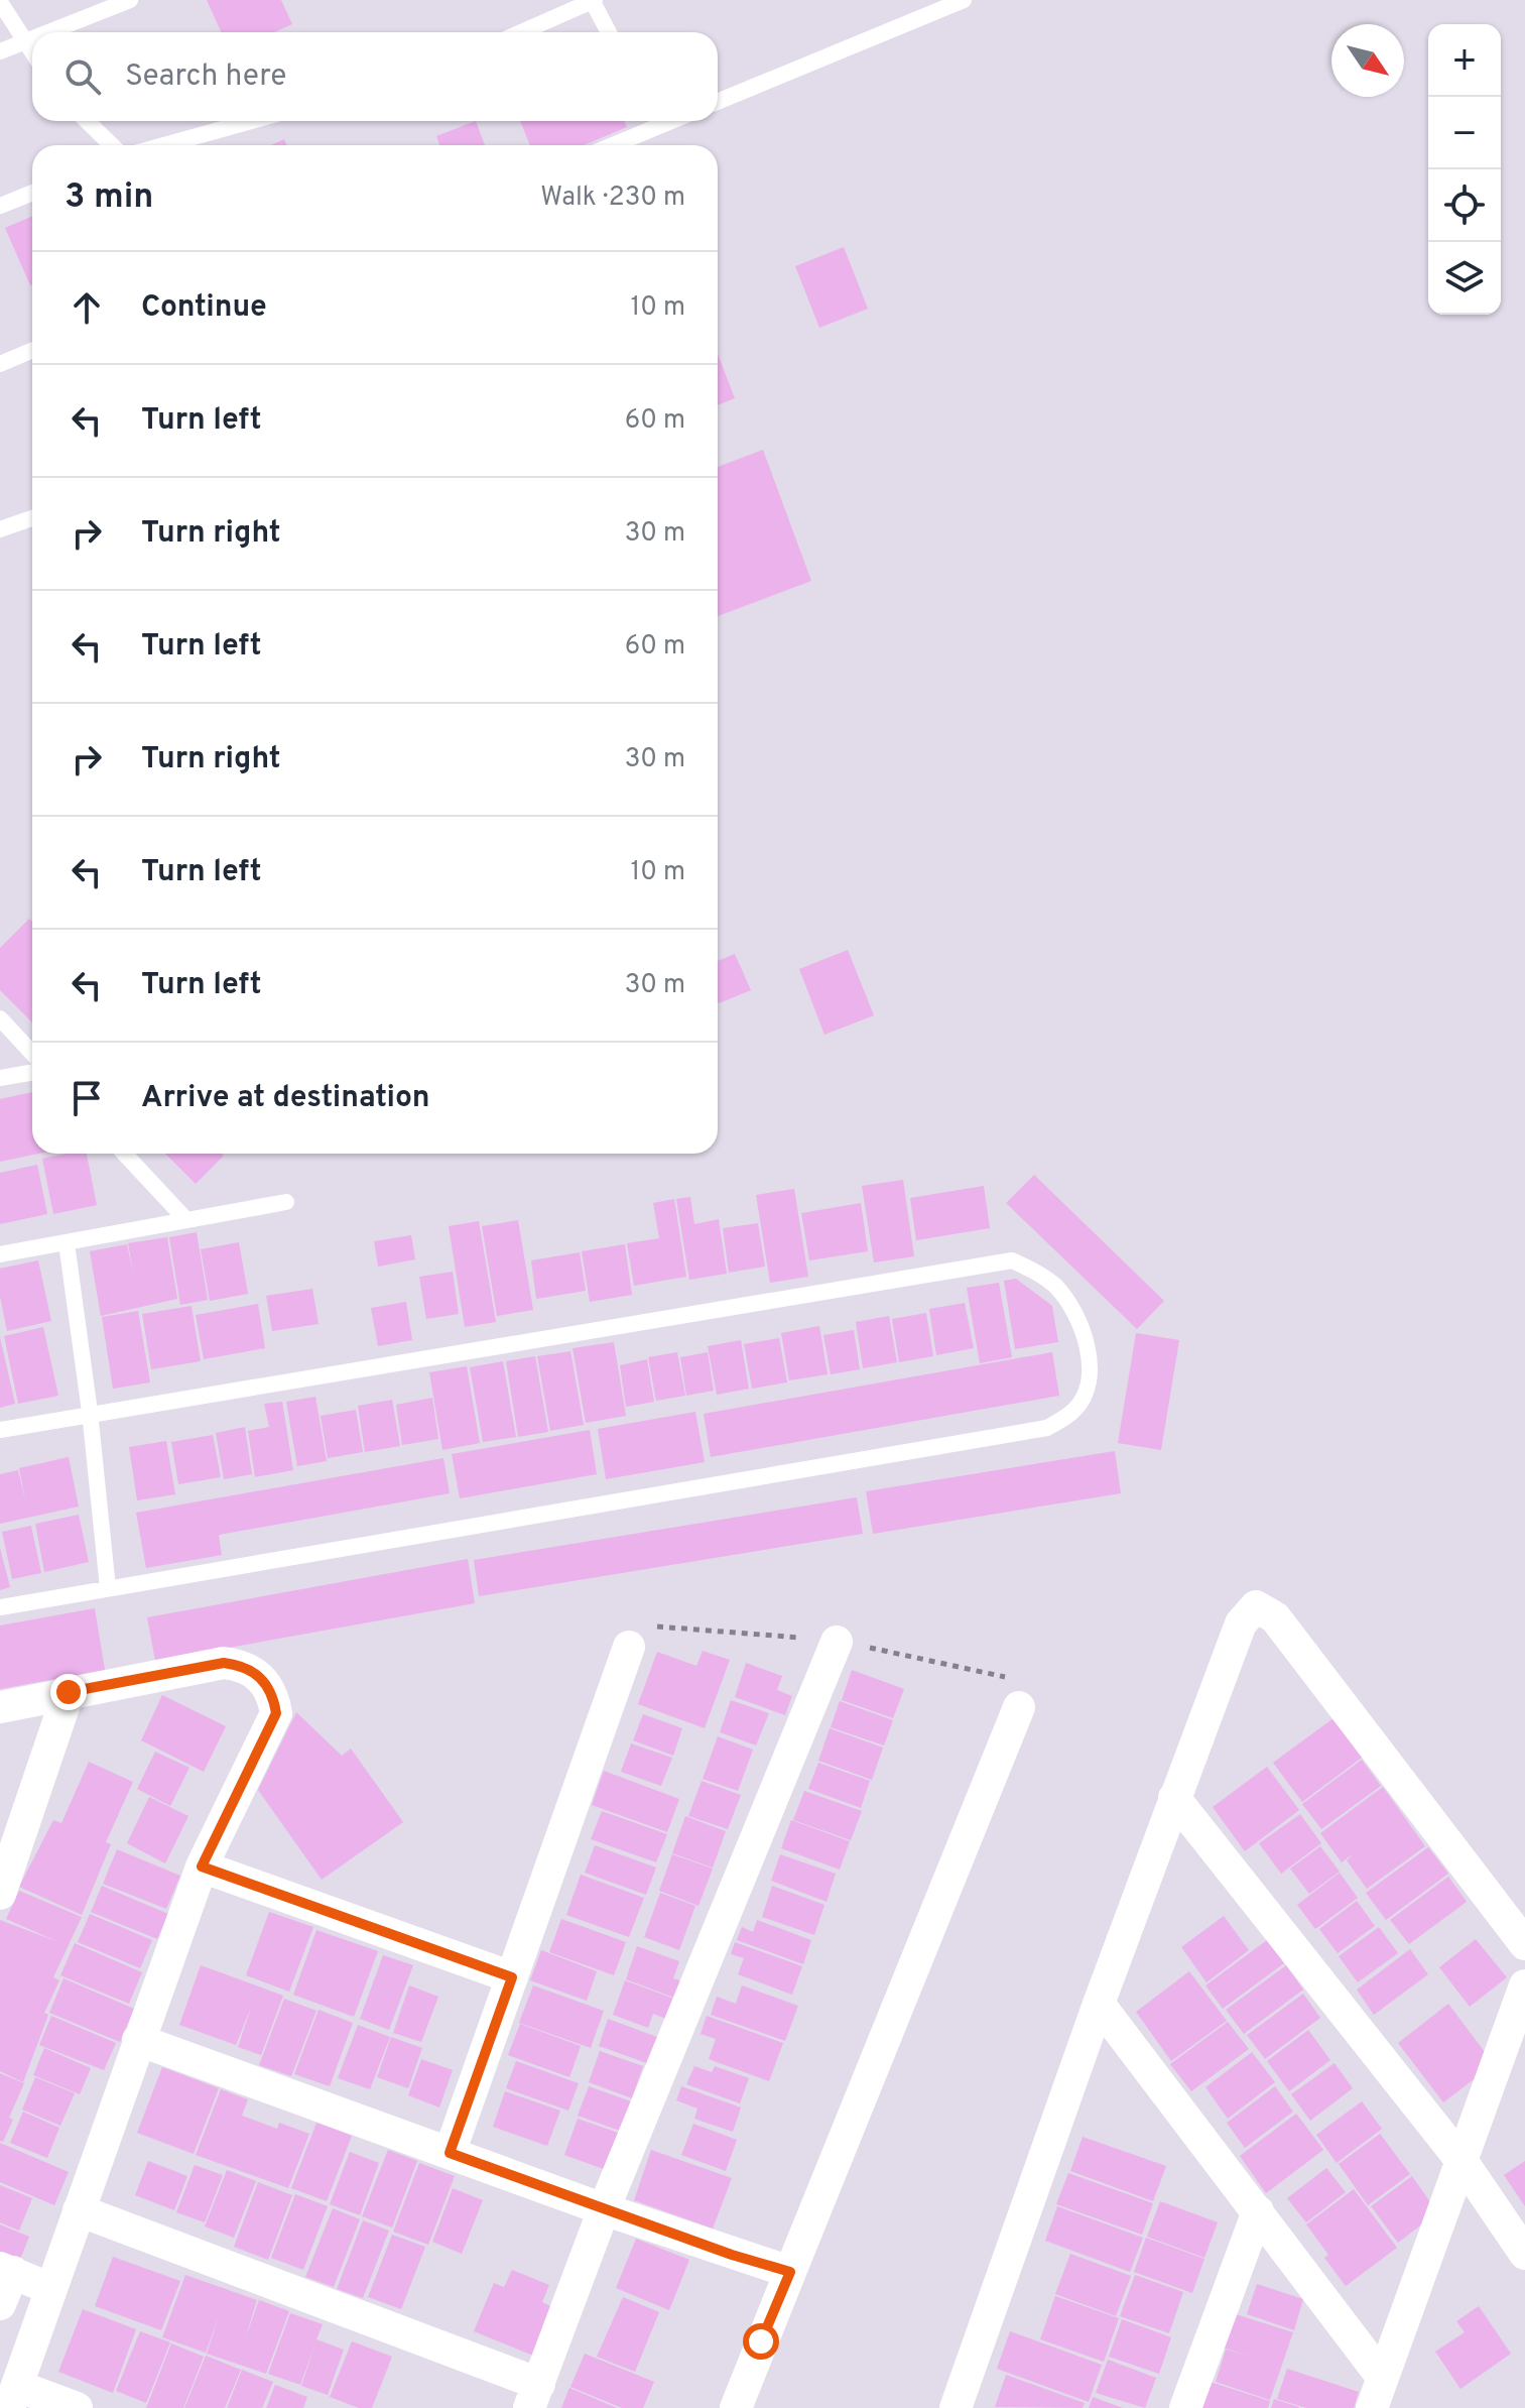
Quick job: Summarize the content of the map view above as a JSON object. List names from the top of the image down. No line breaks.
{"north":"bottom right","page":{"map_buttons":["+","−"],"search":"Search here","heading":["3 min","Walk · 230 m"],"list":[["Continue","10 m"],["Turn left","60 m"],["Turn right","30 m"],["Turn left","60 m"],["Turn right","30 m"],["Turn left","10 m"],["Turn left","30 m"],"Arrive at destination"]}}
